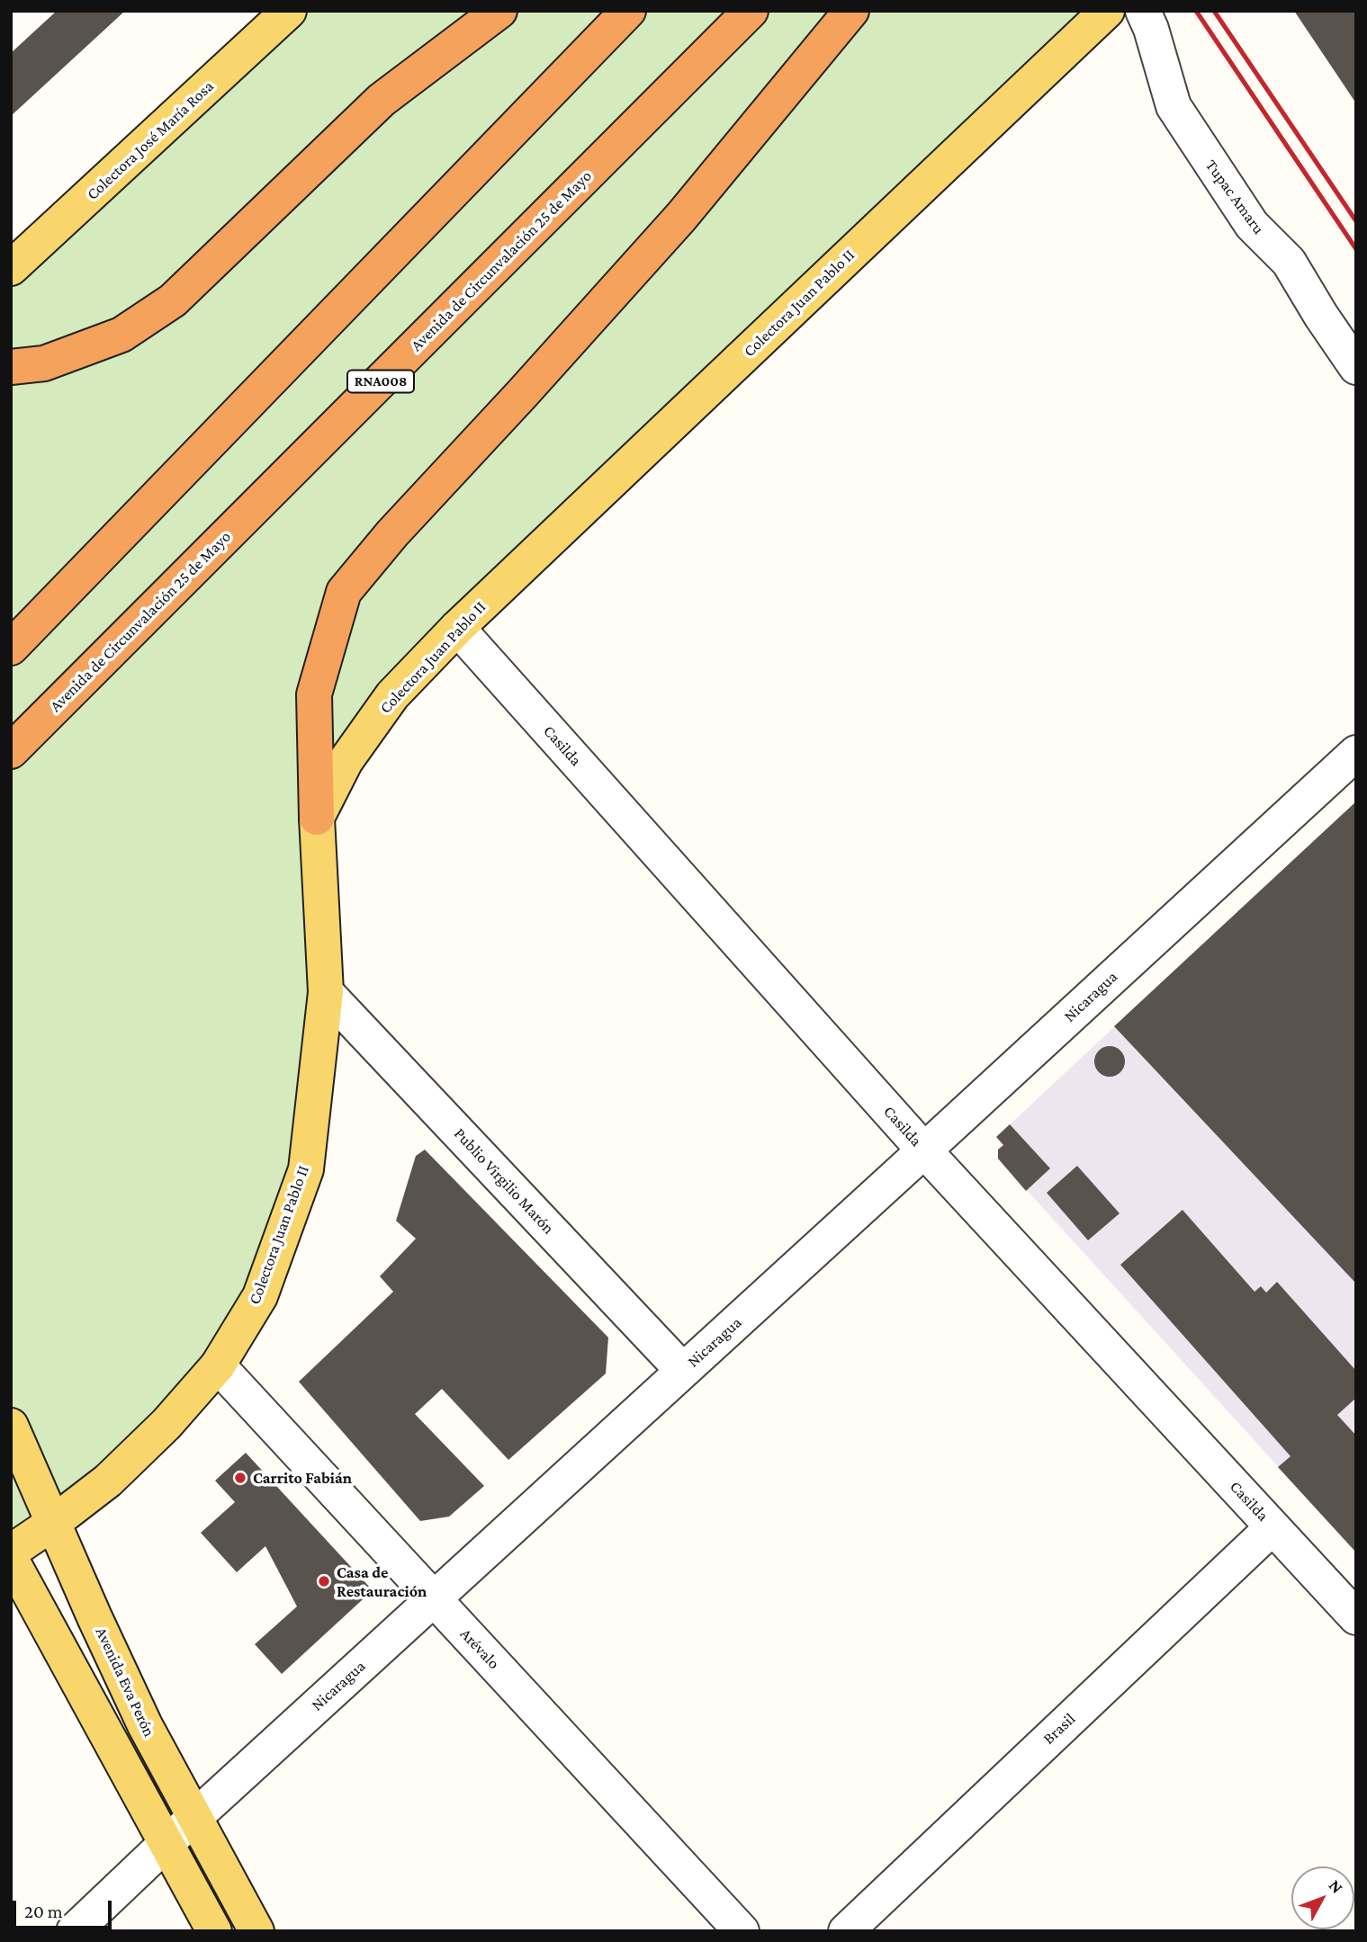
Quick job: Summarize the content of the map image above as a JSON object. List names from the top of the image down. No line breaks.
{"streets":{"highway":["Avenida de Circunvalación 25 de Mayo","RNA008"],"main road":["Colectora José María Rosa","Colectora Juan Pablo II","Avenida Eva Perón"],"street":["Tupac Amaru","Casilda","Nicaragua","Publio Virgilio Marón","Arévalo","Brasil"]},"crossings":[["Colectora Juan Pablo II","Casilda"],["Colectora Juan Pablo II","Publio Virgilio Marón"],["Colectora Juan Pablo II","Arévalo"],["Colectora Juan Pablo II","Avenida Eva Perón"],["Casilda","Nicaragua"],["Casilda","Brasil"],["Nicaragua","Publio Virgilio Marón"],["Nicaragua","Arévalo"],["Nicaragua","Avenida Eva Perón"]],"places":["Carrito Fabián","Casa de Restauración"],"scale_bar":"20 m","north":"top right"}
